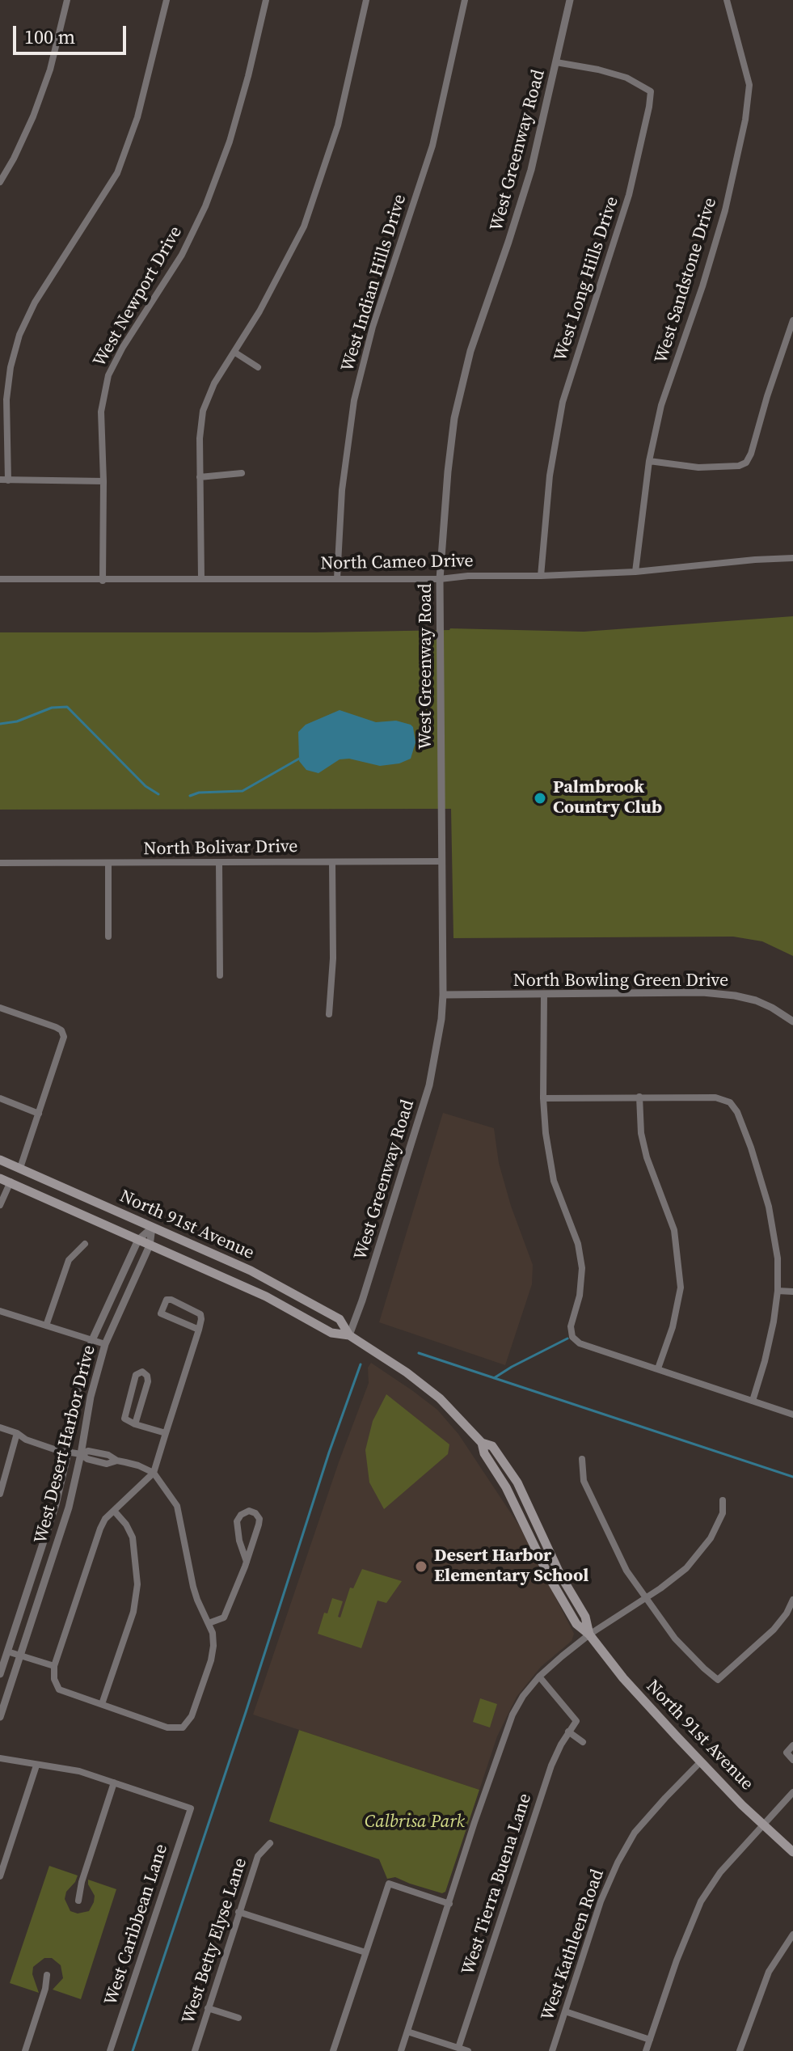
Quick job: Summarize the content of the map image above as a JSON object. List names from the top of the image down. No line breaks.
{"streets":{"main road":["North 91st Avenue"],"street":["West Greenway Road","West Long Hills Drive","West Sandstone Drive","West Indian Hills Drive","West Newport Drive","North Cameo Drive","North Bolivar Drive","North Bowling Green Drive","West Desert Harbor Drive","West Tierra Buena Lane","West Caribbean Lane","West Betty Elyse Lane","West Kathleen Road"]},"crossings":[["West Greenway Road","West Long Hills Drive"],["West Greenway Road","North Cameo Drive"],["West Greenway Road","North Bolivar Drive"],["West Greenway Road","North Bowling Green Drive"],["West Greenway Road","North 91st Avenue"],["West Long Hills Drive","North Cameo Drive"],["West Sandstone Drive","North Cameo Drive"],["West Indian Hills Drive","North Cameo Drive"],["West Newport Drive","North Cameo Drive"],["North 91st Avenue","West Desert Harbor Drive"],["North 91st Avenue","West Kathleen Road"]],"parks":["Calbrisa Park"],"places":["Palmbrook Country Club","Desert Harbor Elementary School"],"scale_bar":"100 m"}
